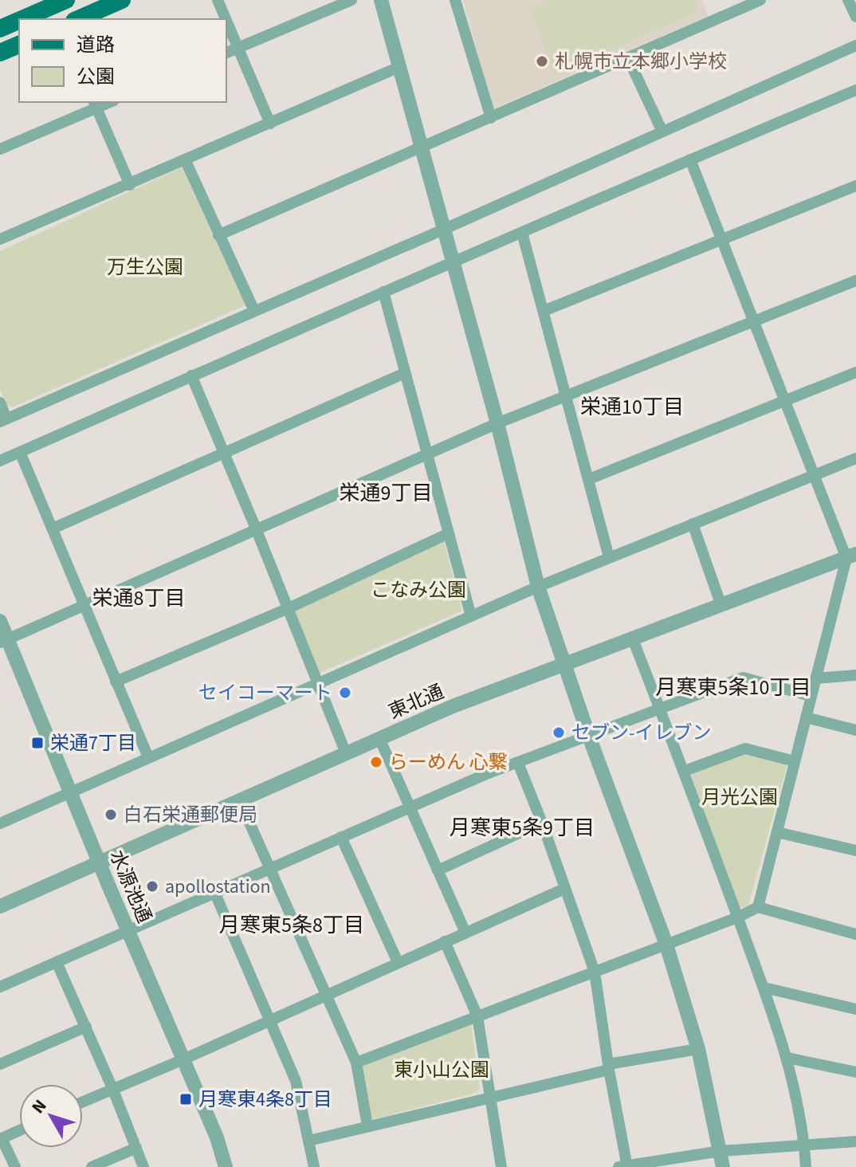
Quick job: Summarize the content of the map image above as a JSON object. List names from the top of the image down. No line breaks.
{"streets":{"street":["東北通","水源池通"]},"crossings":[["東北通","水源池通"]],"districts":["栄通10丁目","栄通9丁目","栄通8丁目","月寒東5条10丁目","月寒東5条9丁目","月寒東5条8丁目"],"parks":["万生公園","こなみ公園","月光公園","東小山公園"],"places":{"other":["札幌市立本郷小学校","セイコーマート","セブン-イレブン","らーめん 心繋","白石栄通郵便局","apollostation"],"transit":["栄通7丁目","月寒東4条8丁目"]},"legend":["道路","公園"],"north":"top left"}
